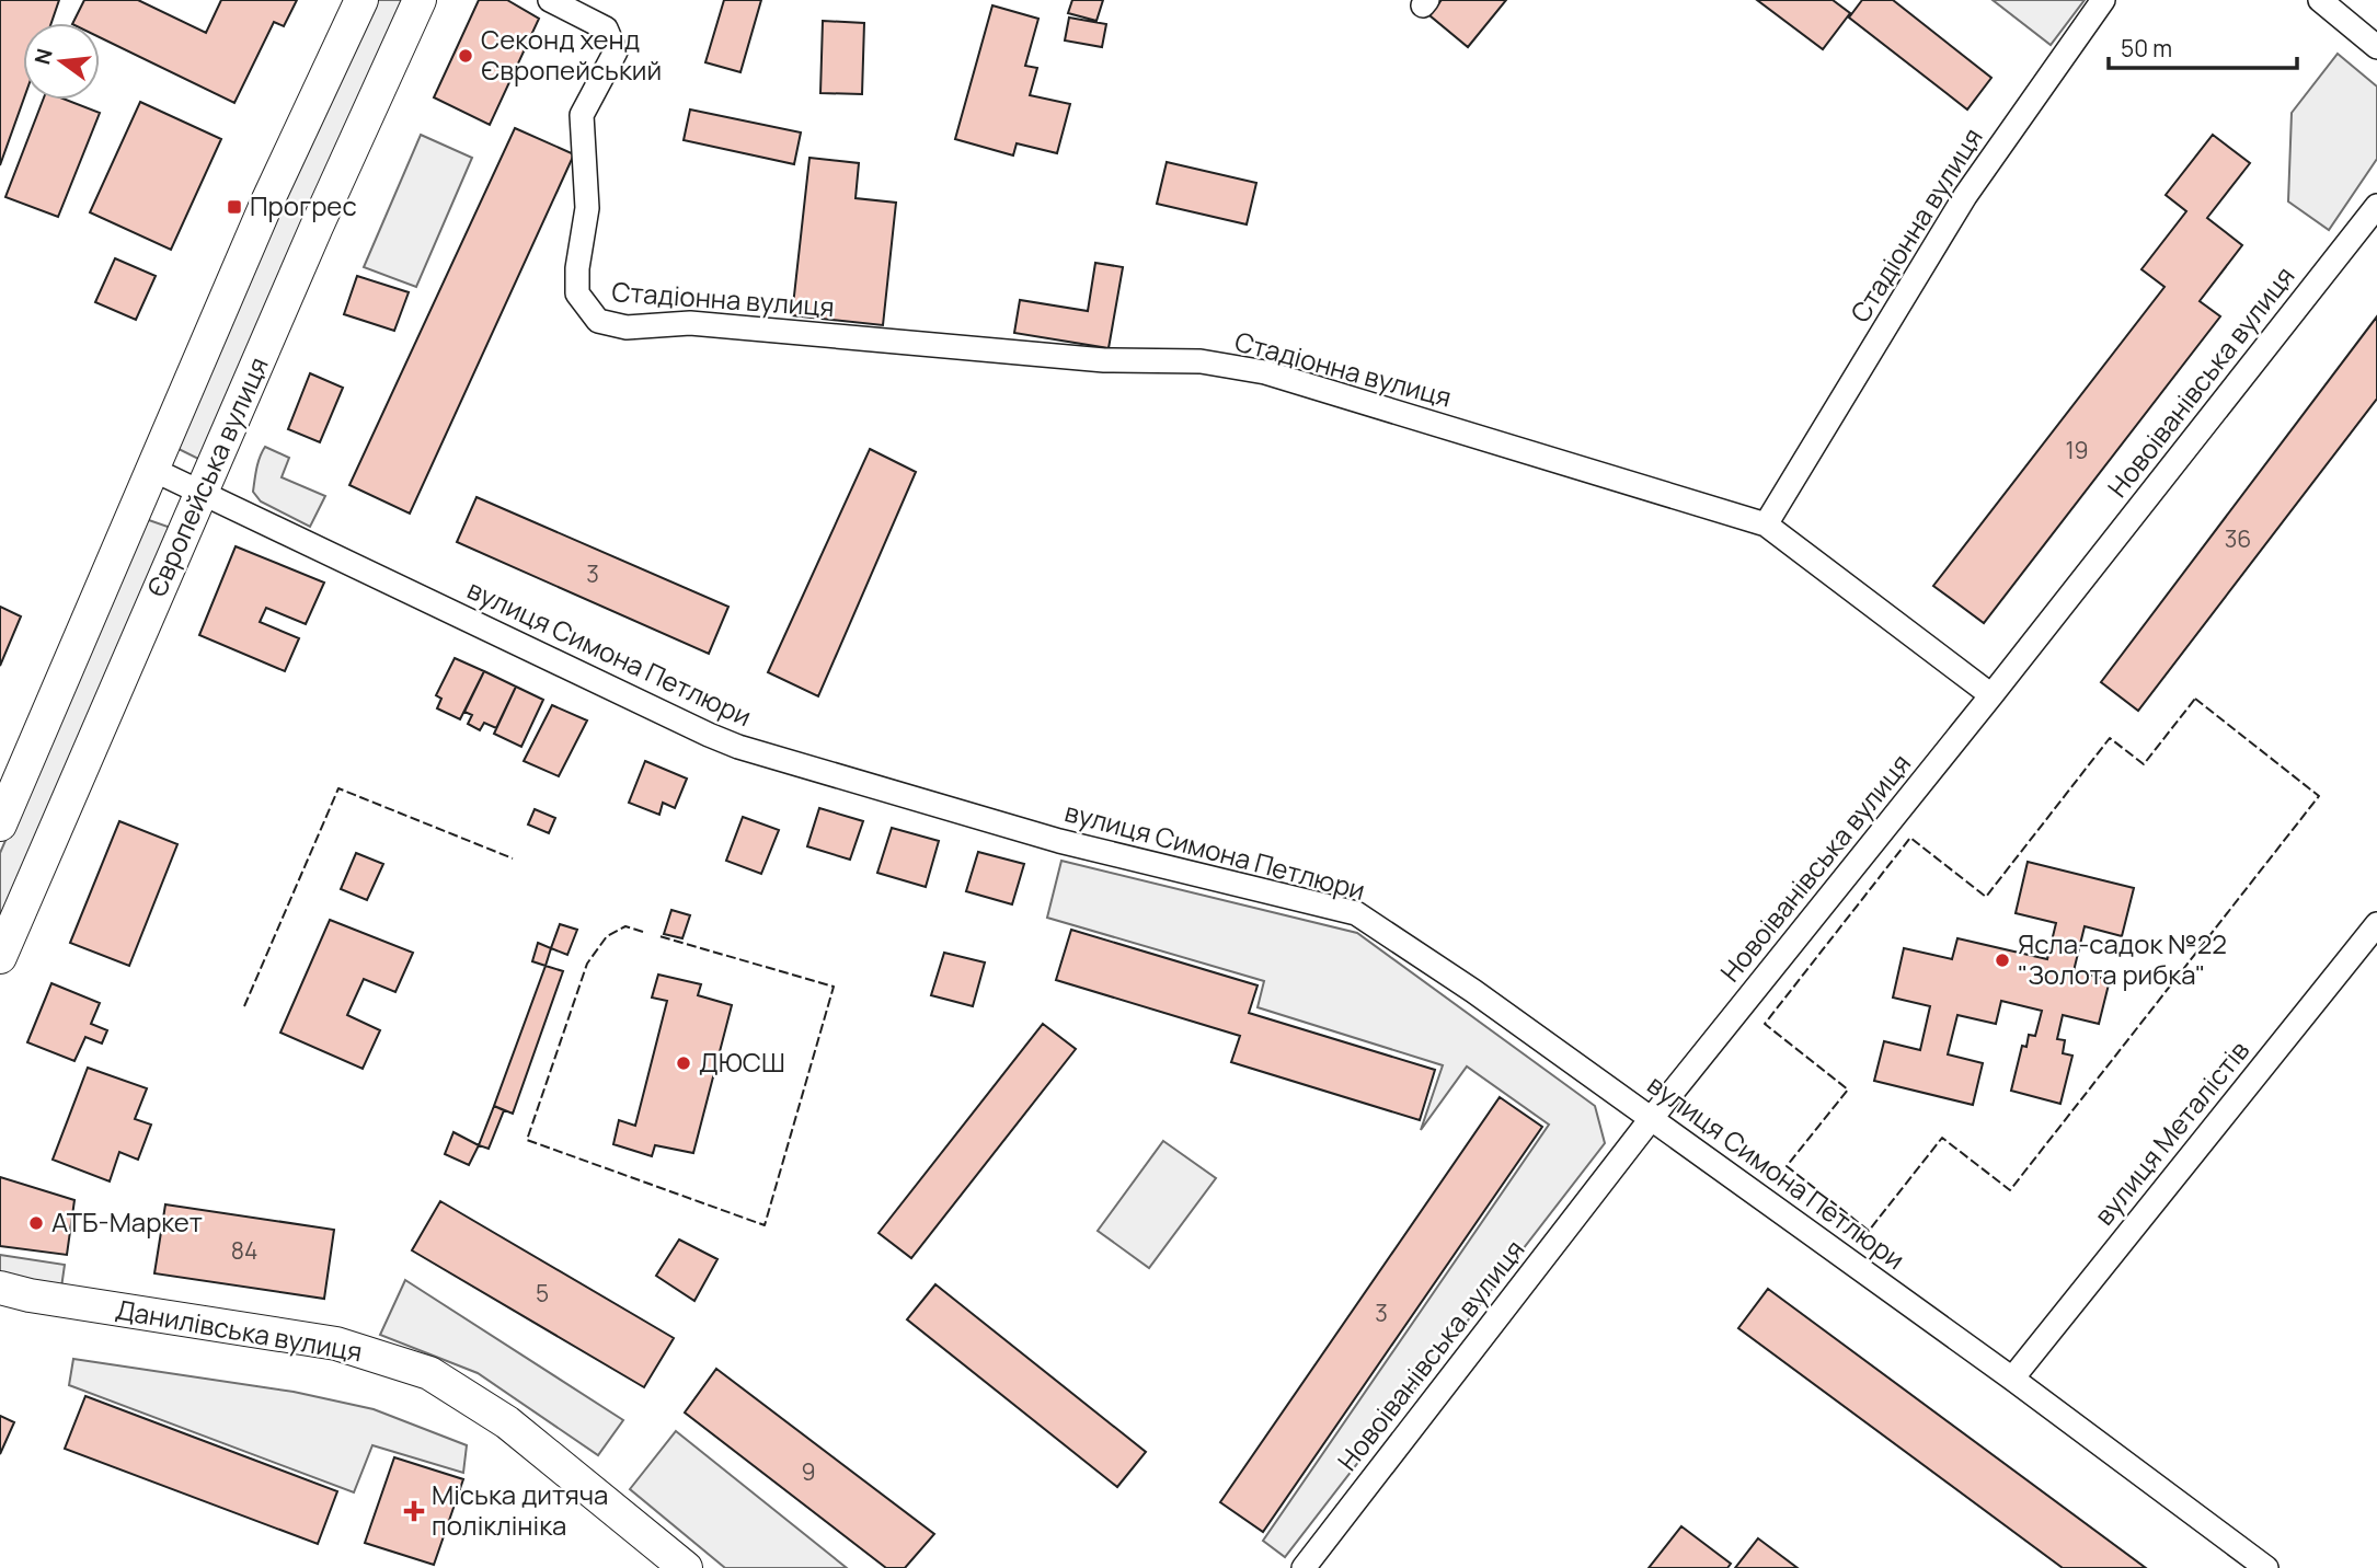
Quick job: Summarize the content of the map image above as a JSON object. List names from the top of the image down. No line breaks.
{"streets":{"street":["Стадіонна вулиця","Новоіванівська вулиця","Європейська вулиця","вулиця Симона Петлюри","вулиця Металістів","Данилівська вулиця"]},"crossings":[["Новоіванівська вулиця","вулиця Симона Петлюри"],["Європейська вулиця","вулиця Симона Петлюри"],["вулиця Симона Петлюри","вулиця Металістів"]],"places":{"other":["Секонд хенд Європейський","Ясла-садок №22 \"Золота рибка\"","ДЮСШ","АТБ-Маркет"],"transit":["Прогрес"],"health":["Міська дитяча поліклініка"]},"house_numbers":["19","36","3","84","5","3","9"],"scale_bar":"50 m","north":"left"}
